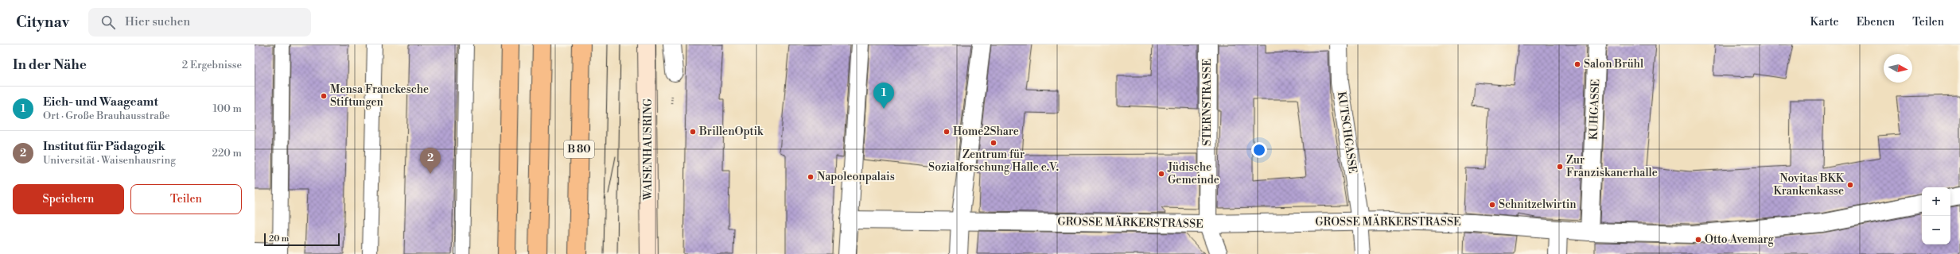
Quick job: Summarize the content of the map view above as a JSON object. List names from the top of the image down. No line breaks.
{"streets":{"main road":["B 80"],"street":["STERNSTRASSE","KUHGASSE","KUTSCHGASSE","WAISENHAUSRING","GROSSE MÄRKERSTRASSE"]},"crossings":[["STERNSTRASSE","GROSSE MÄRKERSTRASSE"],["KUHGASSE","GROSSE MÄRKERSTRASSE"],["KUTSCHGASSE","GROSSE MÄRKERSTRASSE"]],"places":["Salon Brühl","Mensa Franckesche Stiftungen","BrillenOptik","Home2Share","Zentrum für Sozialforschung Halle e.V.","Zur Franziskanerhalle","Jüdische Gemeinde","Napoleonpalais","Novitas BKK Krankenkasse","Schnitzelwirtin","Otto Avemarg"],"scale_bar":"20 m","north":"right","page":{"header":"Citynav","search":"Hier suchen","nav":["Karte","Ebenen","Teilen"],"heading":["In der Nähe","2 Ergebnisse"],"pins":["1","2"],"list":[{"mark":"1","name":"Eich- und Waageamt","note":"Ort · Große Brauhausstraße","value":"100 m"},{"mark":"2","name":"Institut für Pädagogik","note":"Universität · Waisenhausring","value":"220 m"}],"buttons":["Speichern","Teilen"],"map_buttons":["+","−"],"scale":"20 m"}}
